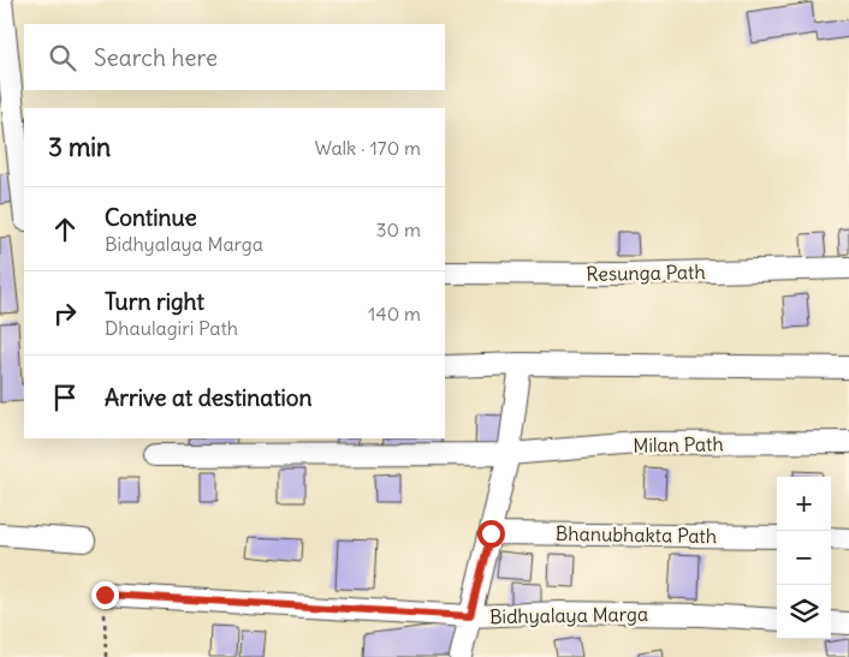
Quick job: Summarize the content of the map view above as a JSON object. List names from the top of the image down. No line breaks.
{"streets":{"street":["Resunga Path","Milan Path","Bhanubhakta Path","Bidhyalaya Marga"]},"crossings":[["Milan Path","Bidhyalaya Marga"],["Bhanubhakta Path","Bidhyalaya Marga"]],"page":{"search":"Search here","heading":["3 min","Walk · 170 m"],"list":[["Continue","Bidhyalaya Marga","30 m"],["Turn right","Dhaulagiri Path","140 m"],"Arrive at destination"],"map_buttons":["+","−"]}}
